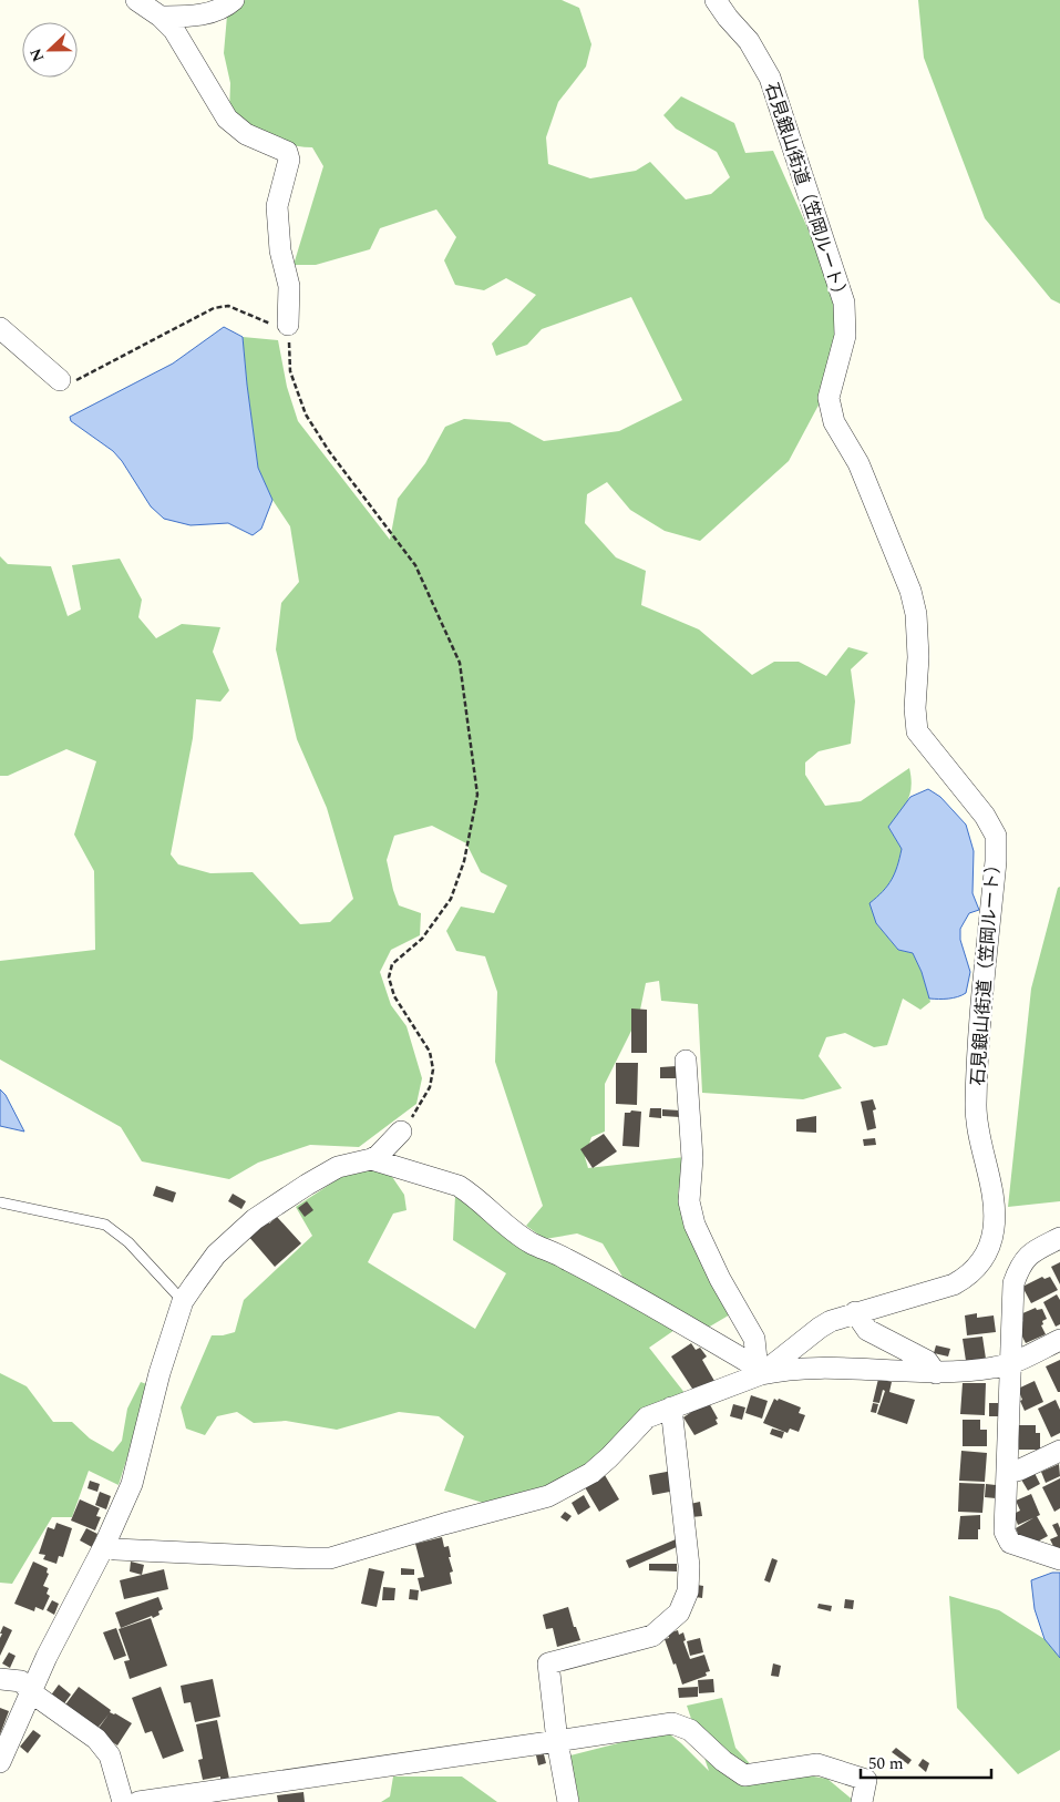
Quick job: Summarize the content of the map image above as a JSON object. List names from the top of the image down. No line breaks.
{"streets":{"street":["石見銀山街道（笠岡ルート）"]},"scale_bar":"50 m","north":"left"}
